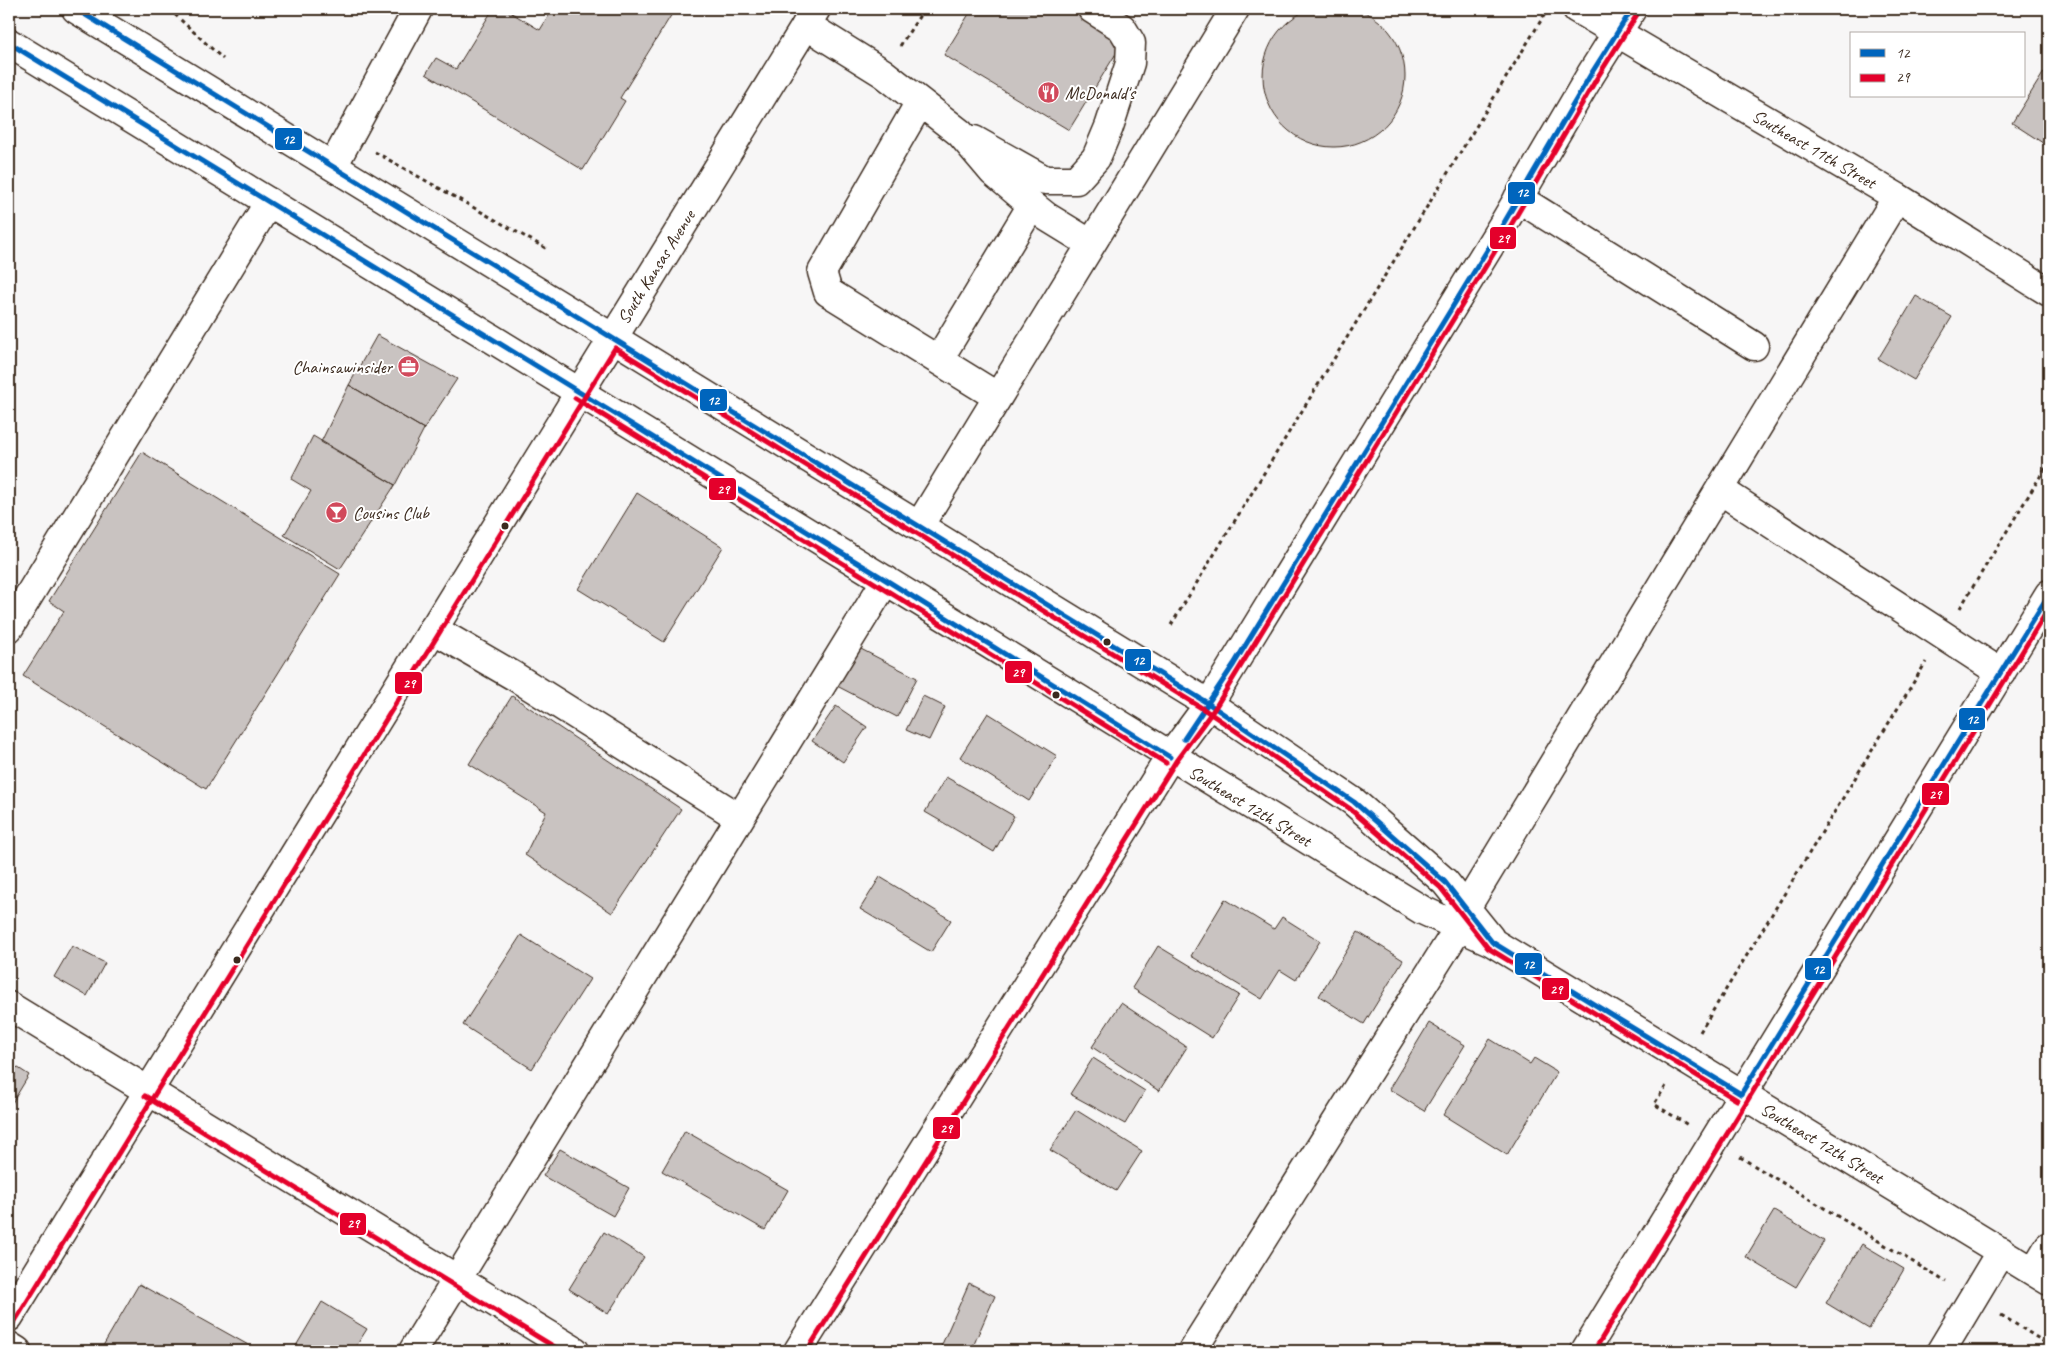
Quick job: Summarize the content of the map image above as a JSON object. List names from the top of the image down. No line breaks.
{"streets":{"street":["Southeast 11th Street","South Kansas Avenue","Southeast 12th Street"]},"crossings":[["South Kansas Avenue","Southeast 12th Street"]],"places":{"restaurant":["McDonald's"],"office":["Chainsawinsider"],"bar":["Cousins Club"]},"lines":["transit line 12","transit line 29"],"legend":["12","29"]}
